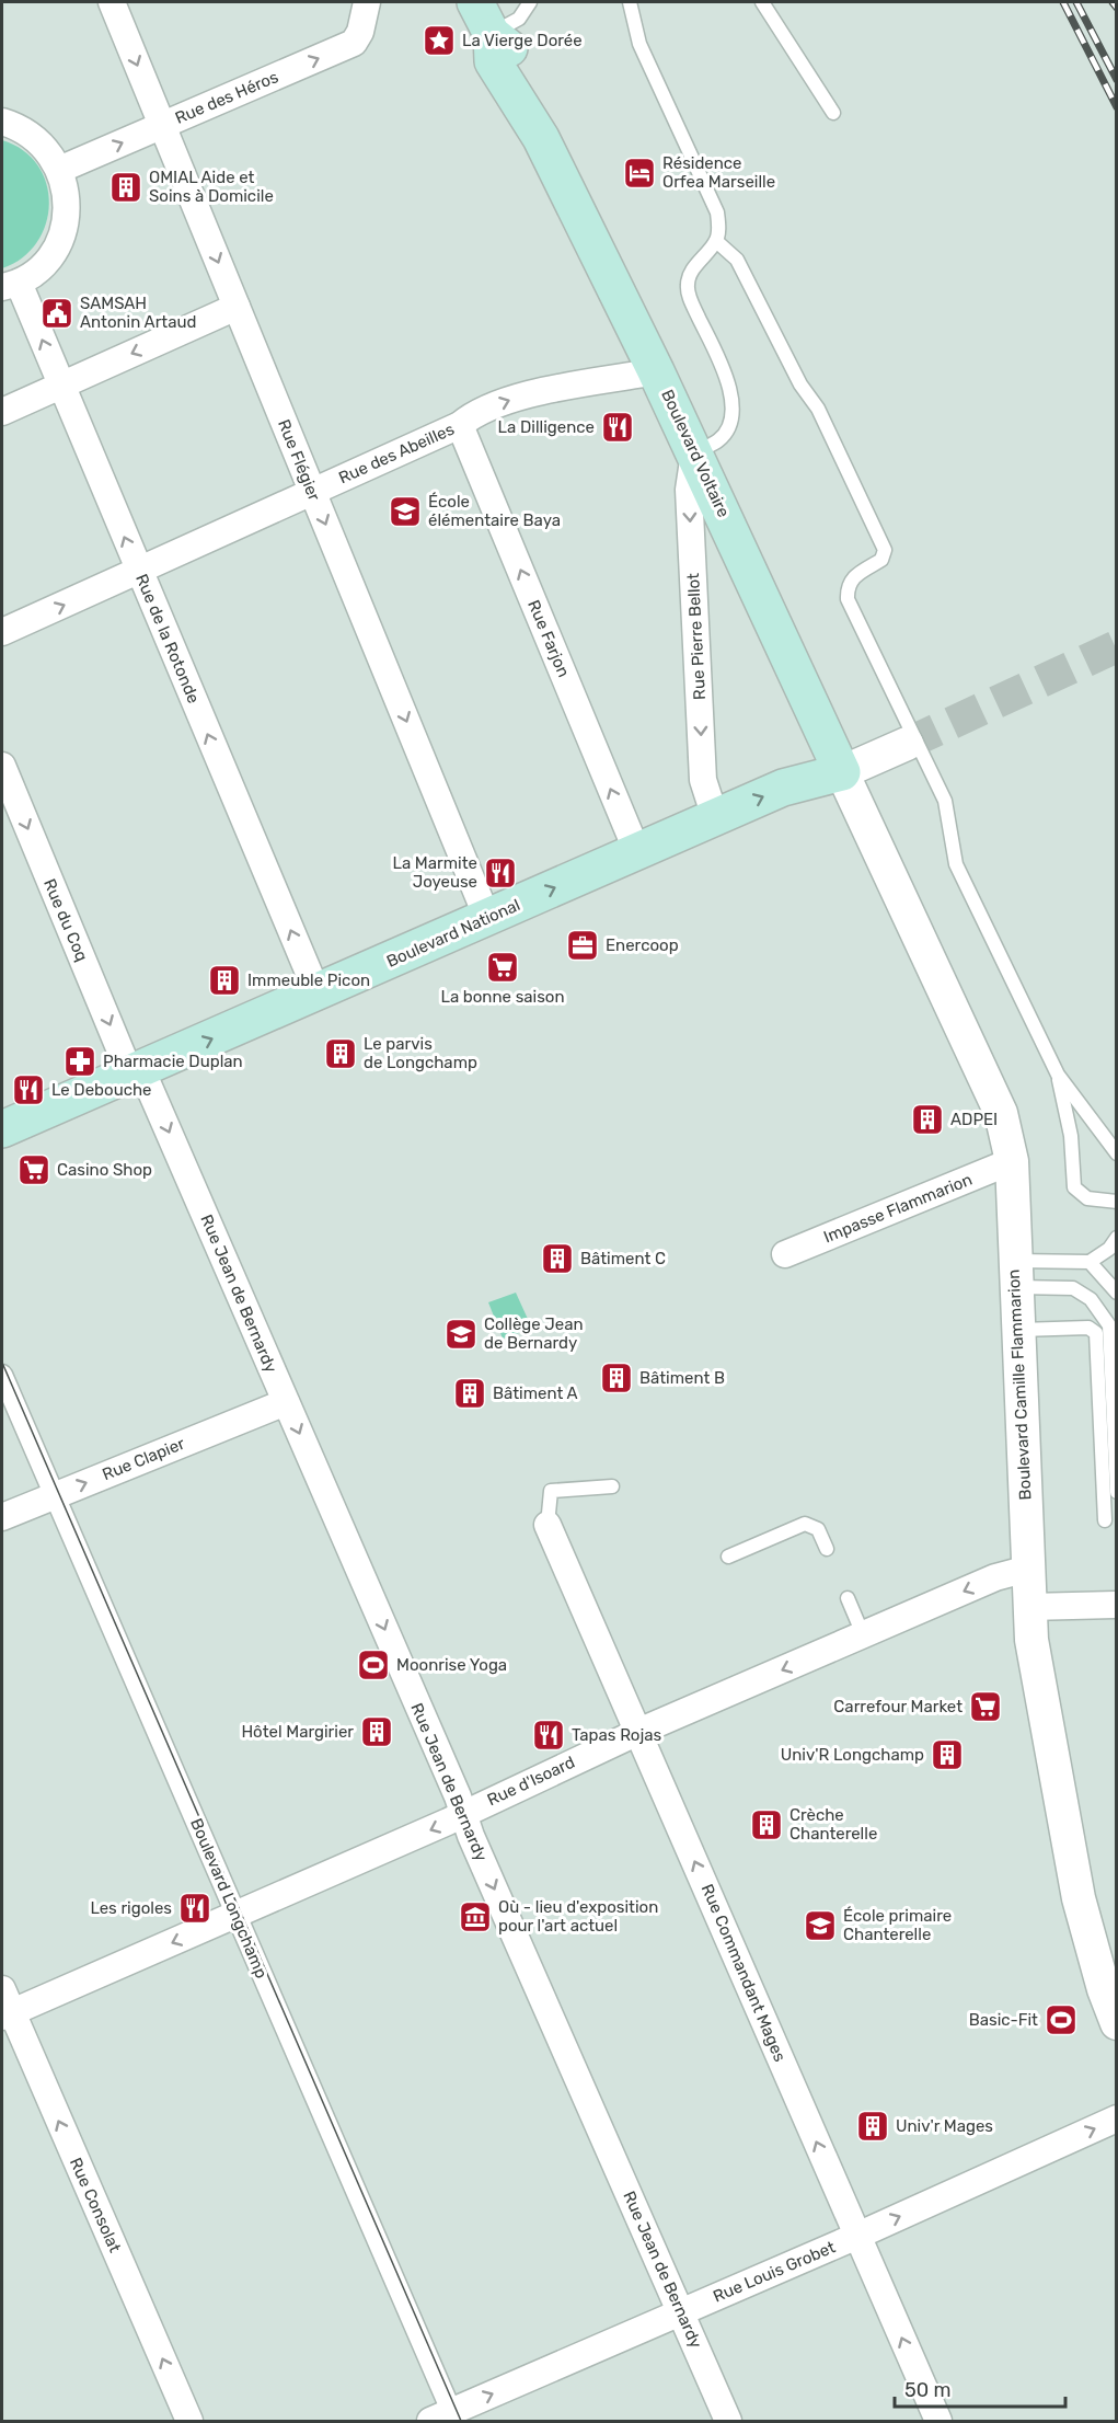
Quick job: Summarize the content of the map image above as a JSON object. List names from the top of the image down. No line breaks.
{"streets":{"main road":["Boulevard Voltaire","Boulevard National"],"street":["Rue des Héros","Rue des Abeilles","Rue Flégier","Rue Pierre Bellot","Rue de la Rotonde","Rue Farjon","Rue du Coq","Impasse Flammarion","Rue Jean de Bernardy","Boulevard Camille Flammarion","Rue Clapier","Rue d'Isoard","Boulevard Longchamp","Rue Commandant Mages","Rue Consolat","Rue Louis Grobet"]},"crossings":[["Rue des Héros","Rue Flégier"],["Rue des Abeilles","Boulevard Voltaire"],["Rue des Abeilles","Rue Flégier"],["Rue des Abeilles","Rue de la Rotonde"],["Rue des Abeilles","Rue Farjon"],["Boulevard Voltaire","Rue Pierre Bellot"],["Boulevard Voltaire","Boulevard National"],["Boulevard Voltaire","Boulevard Camille Flammarion"],["Rue Flégier","Boulevard National"],["Rue Pierre Bellot","Boulevard National"],["Rue de la Rotonde","Boulevard National"],["Rue Farjon","Boulevard National"],["Rue du Coq","Boulevard National"],["Rue du Coq","Rue Jean de Bernardy"],["Boulevard National","Rue Jean de Bernardy"],["Boulevard National","Boulevard Camille Flammarion"],["Impasse Flammarion","Boulevard Camille Flammarion"],["Rue Jean de Bernardy","Rue Clapier"],["Rue Jean de Bernardy","Rue d'Isoard"],["Rue Jean de Bernardy","Rue Louis Grobet"],["Boulevard Camille Flammarion","Rue d'Isoard"],["Rue Clapier","Boulevard Longchamp"],["Rue d'Isoard","Boulevard Longchamp"],["Rue d'Isoard","Rue Commandant Mages"],["Rue d'Isoard","Rue Consolat"],["Boulevard Longchamp","Rue Louis Grobet"],["Rue Commandant Mages","Rue Louis Grobet"]],"one_way":["Rue des Héros","Rue des Abeilles","Rue Flégier","Rue Pierre Bellot","Rue de la Rotonde","Rue Farjon","Rue du Coq","Boulevard National","Rue Jean de Bernardy","Rue Clapier","Rue d'Isoard","Rue Commandant Mages","Rue Consolat","Rue Louis Grobet"],"places":{"place":["La Vierge Dorée"],"hotel":["Résidence Orfea Marseille"],"building":["OMIAL Aide et Soins à Domicile","Immeuble Picon","Le parvis de Longchamp","ADPEI","Bâtiment C","Bâtiment B","Bâtiment A","Hôtel Margirier","Univ'R Longchamp","Crèche Chanterelle","Univ'r Mages"],"public building":["SAMSAH Antonin Artaud"],"restaurant":["La Dilligence","La Marmite Joyeuse","Le Debouche","Tapas Rojas","Les rigoles"],"school or university":["École élémentaire Baya","Collège Jean de Bernardy","École primaire Chanterelle"],"office":["Enercoop"],"supermarket":["La bonne saison","Casino Shop","Carrefour Market"],"pharmacy":["Pharmacie Duplan"],"sports":["Moonrise Yoga","Basic-Fit"],"museum":["Où - lieu d'exposition pour l'art actuel"]},"scale_bar":"50 m"}
